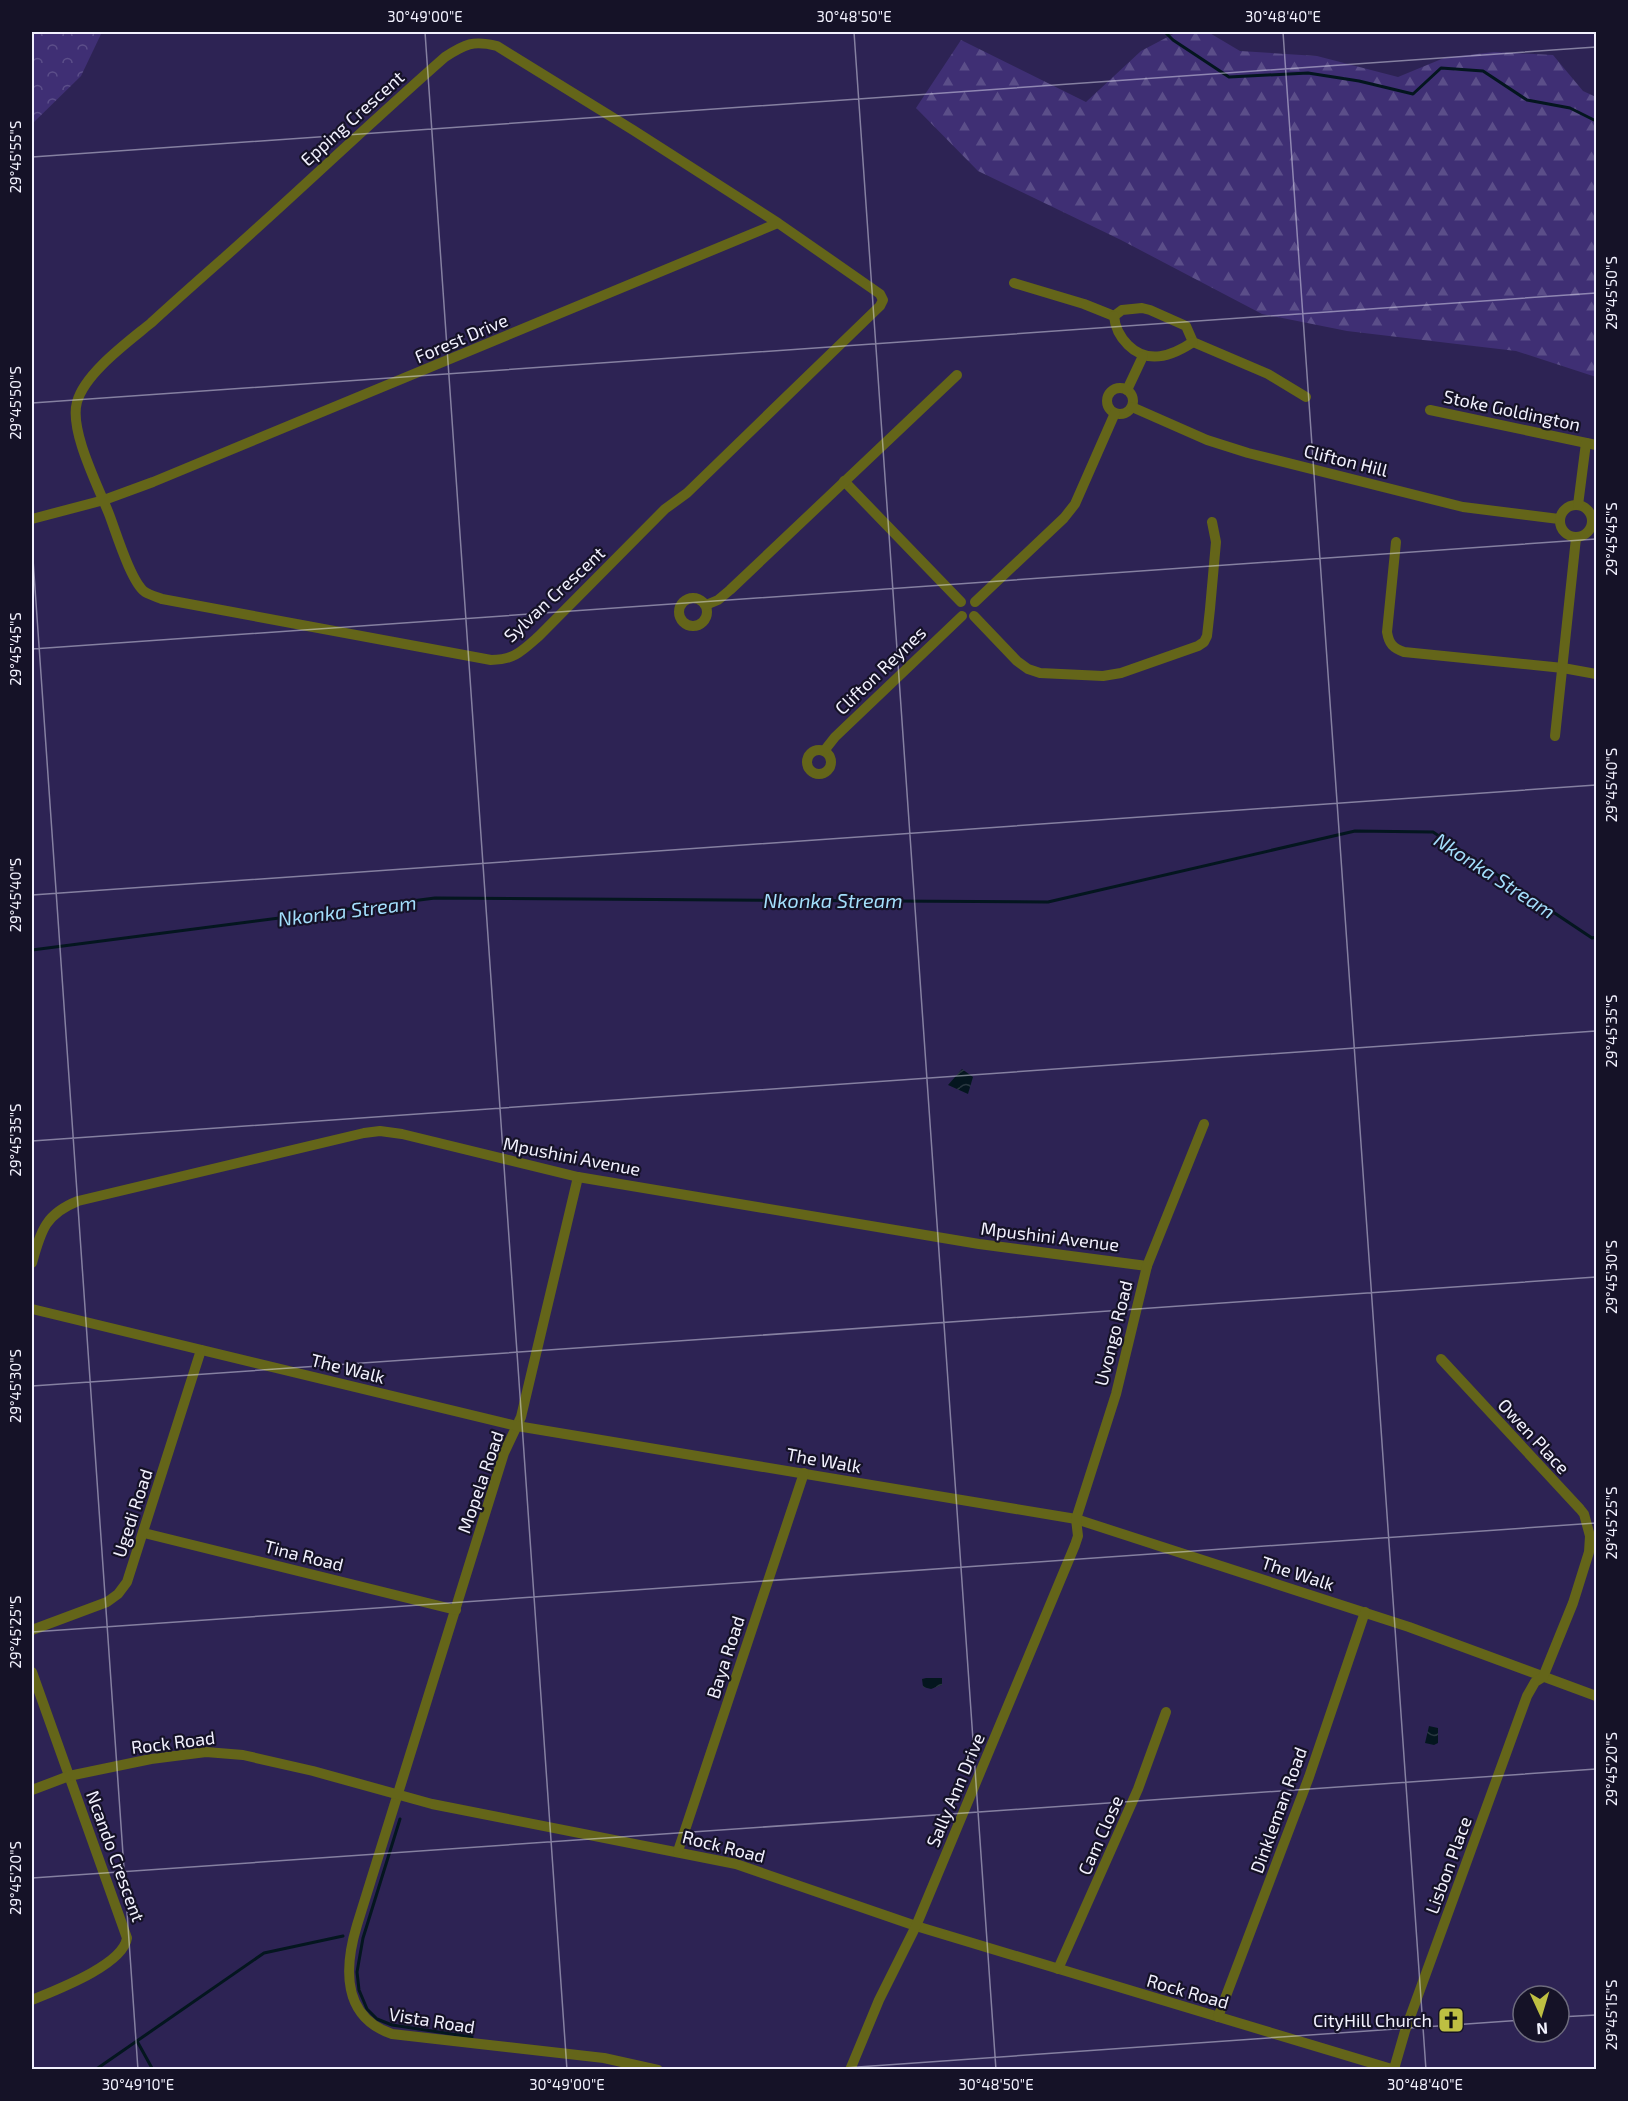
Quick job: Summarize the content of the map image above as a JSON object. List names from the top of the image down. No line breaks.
{"streets":{"street":["Epping Crescent","Forest Drive","Stoke Goldington","Clifton Hill","Sylvan Crescent","Clifton Reynes","Mpushini Avenue","Uvongo Road","The Walk","Owen Place","Mopela Road","Ugedi Road","Tina Road","Baya Road","Rock Road","Sally Ann Drive","Dinkleman Road","Cam Close","Ncando Crescent","Lisbon Place","Vista Road"]},"crossings":[["Epping Crescent","Forest Drive"],["Epping Crescent","Sylvan Crescent"],["Forest Drive","Sylvan Crescent"],["Stoke Goldington","Clifton Hill"],["Mpushini Avenue","Uvongo Road"],["Mpushini Avenue","Mopela Road"],["Uvongo Road","The Walk"],["Uvongo Road","Sally Ann Drive"],["The Walk","Owen Place"],["The Walk","Mopela Road"],["The Walk","Ugedi Road"],["The Walk","Baya Road"],["The Walk","Sally Ann Drive"],["The Walk","Dinkleman Road"],["The Walk","Lisbon Place"],["Owen Place","Lisbon Place"],["Mopela Road","Tina Road"],["Mopela Road","Rock Road"],["Mopela Road","Vista Road"],["Ugedi Road","Tina Road"],["Baya Road","Rock Road"],["Rock Road","Sally Ann Drive"],["Rock Road","Dinkleman Road"],["Rock Road","Cam Close"],["Rock Road","Ncando Crescent"],["Rock Road","Lisbon Place"],["Rock Road","Vista Road"]],"water":["Nkonka Stream"],"places":{"church":["CityHill Church"]},"north":"bottom","coordinates":["30°49'00\"E","30°48'50\"E","30°48'40\"E","29°45'55\"S","29°45'50\"S","29°45'45\"S","29°45'40\"S","29°45'35\"S","29°45'30\"S","29°45'25\"S","29°45'20\"S","29°45'15\"S","30°49'10\"E"]}
